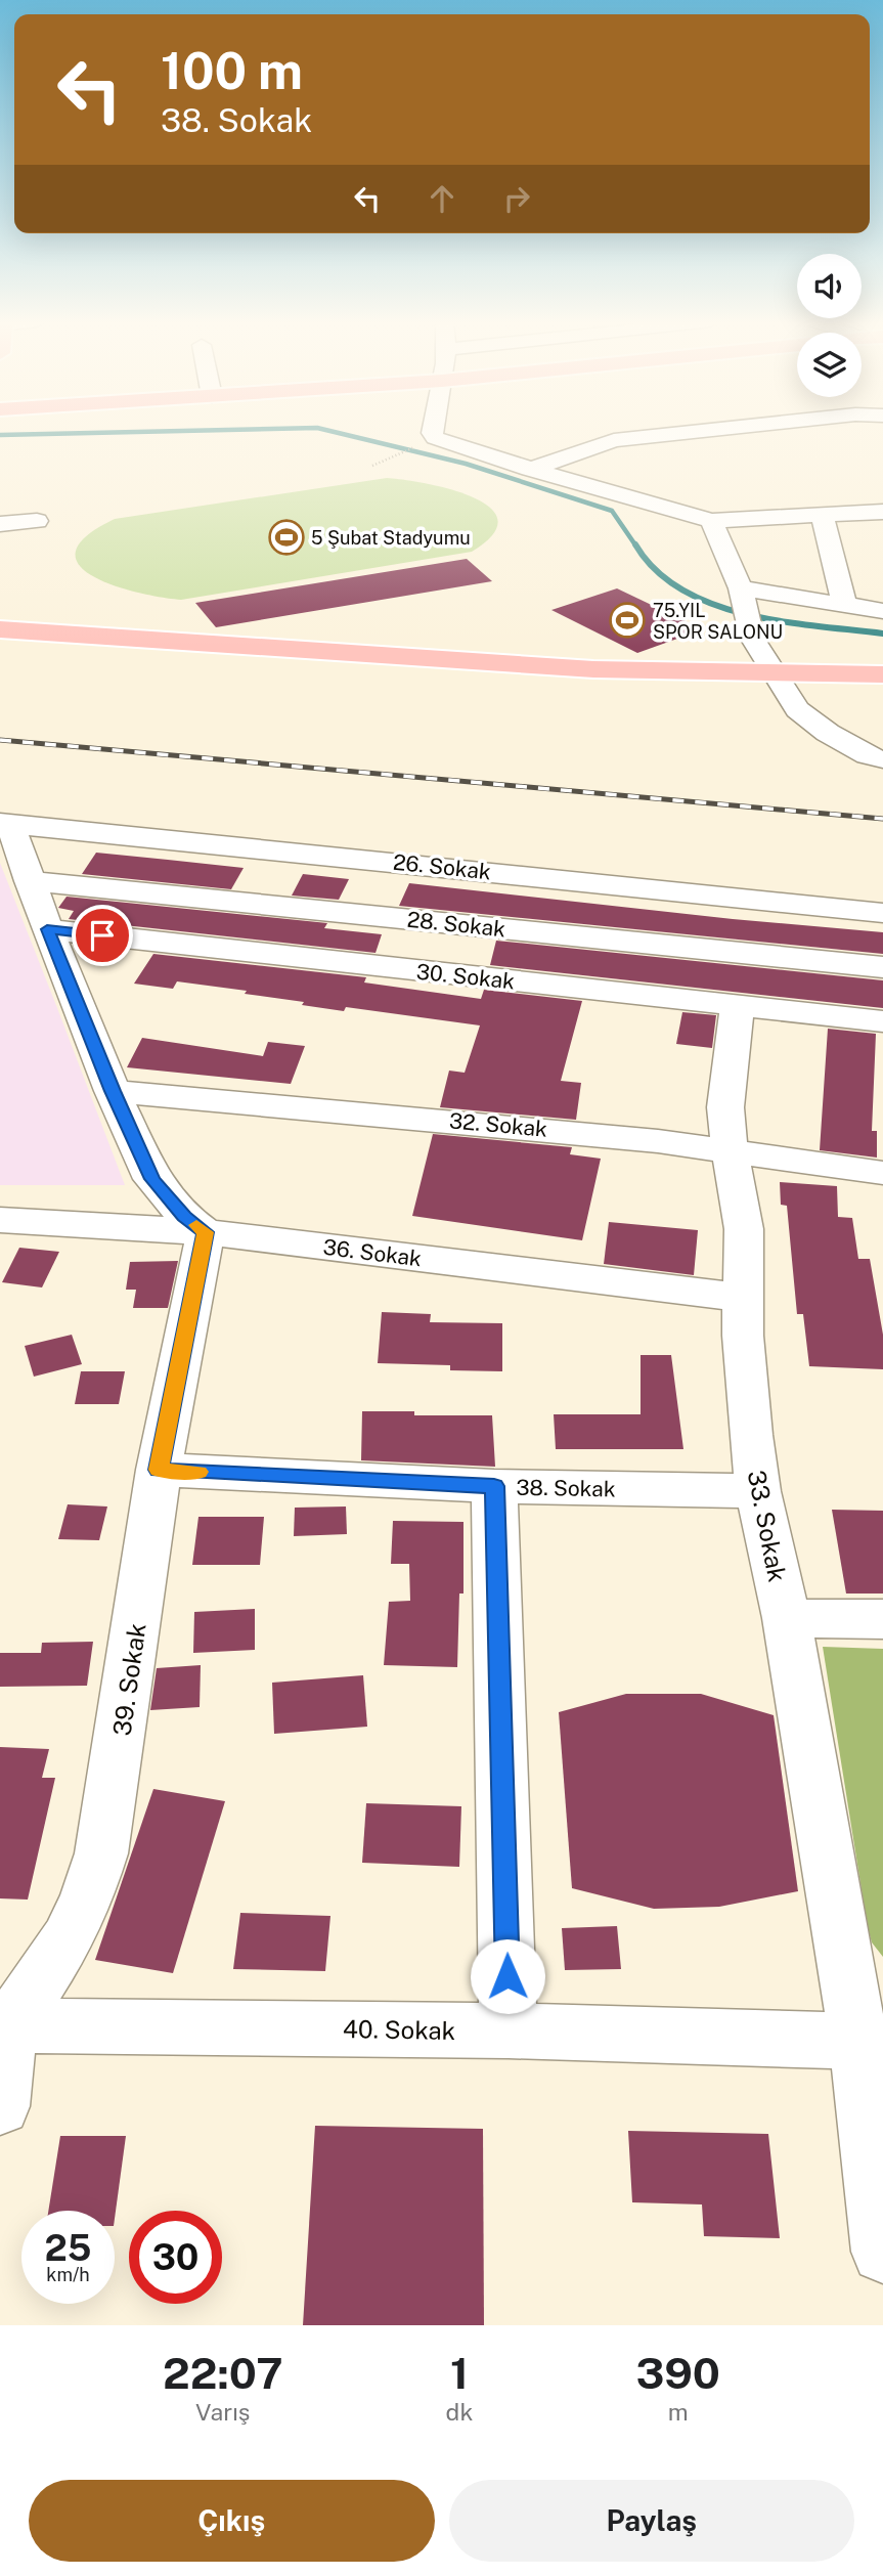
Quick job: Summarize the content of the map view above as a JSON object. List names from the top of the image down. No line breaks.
{"streets":{"street":["26. Sokak","28. Sokak","30. Sokak","32. Sokak","36. Sokak","38. Sokak","33. Sokak","39. Sokak","40. Sokak"]},"crossings":[["30. Sokak","33. Sokak"],["32. Sokak","33. Sokak"],["36. Sokak","33. Sokak"],["36. Sokak","39. Sokak"],["38. Sokak","33. Sokak"],["38. Sokak","39. Sokak"],["33. Sokak","40. Sokak"],["39. Sokak","40. Sokak"]],"places":{"sports":["5 Şubat Stadyumu","75.YIL SPOR SALONU"]},"page":{"turn":["100 m","38. Sokak"],"speed":"25 km/h","limit":"30","eta":["22:07","Varış","1","dk","390","m"],"buttons":["Çıkış","Paylaş"]}}
